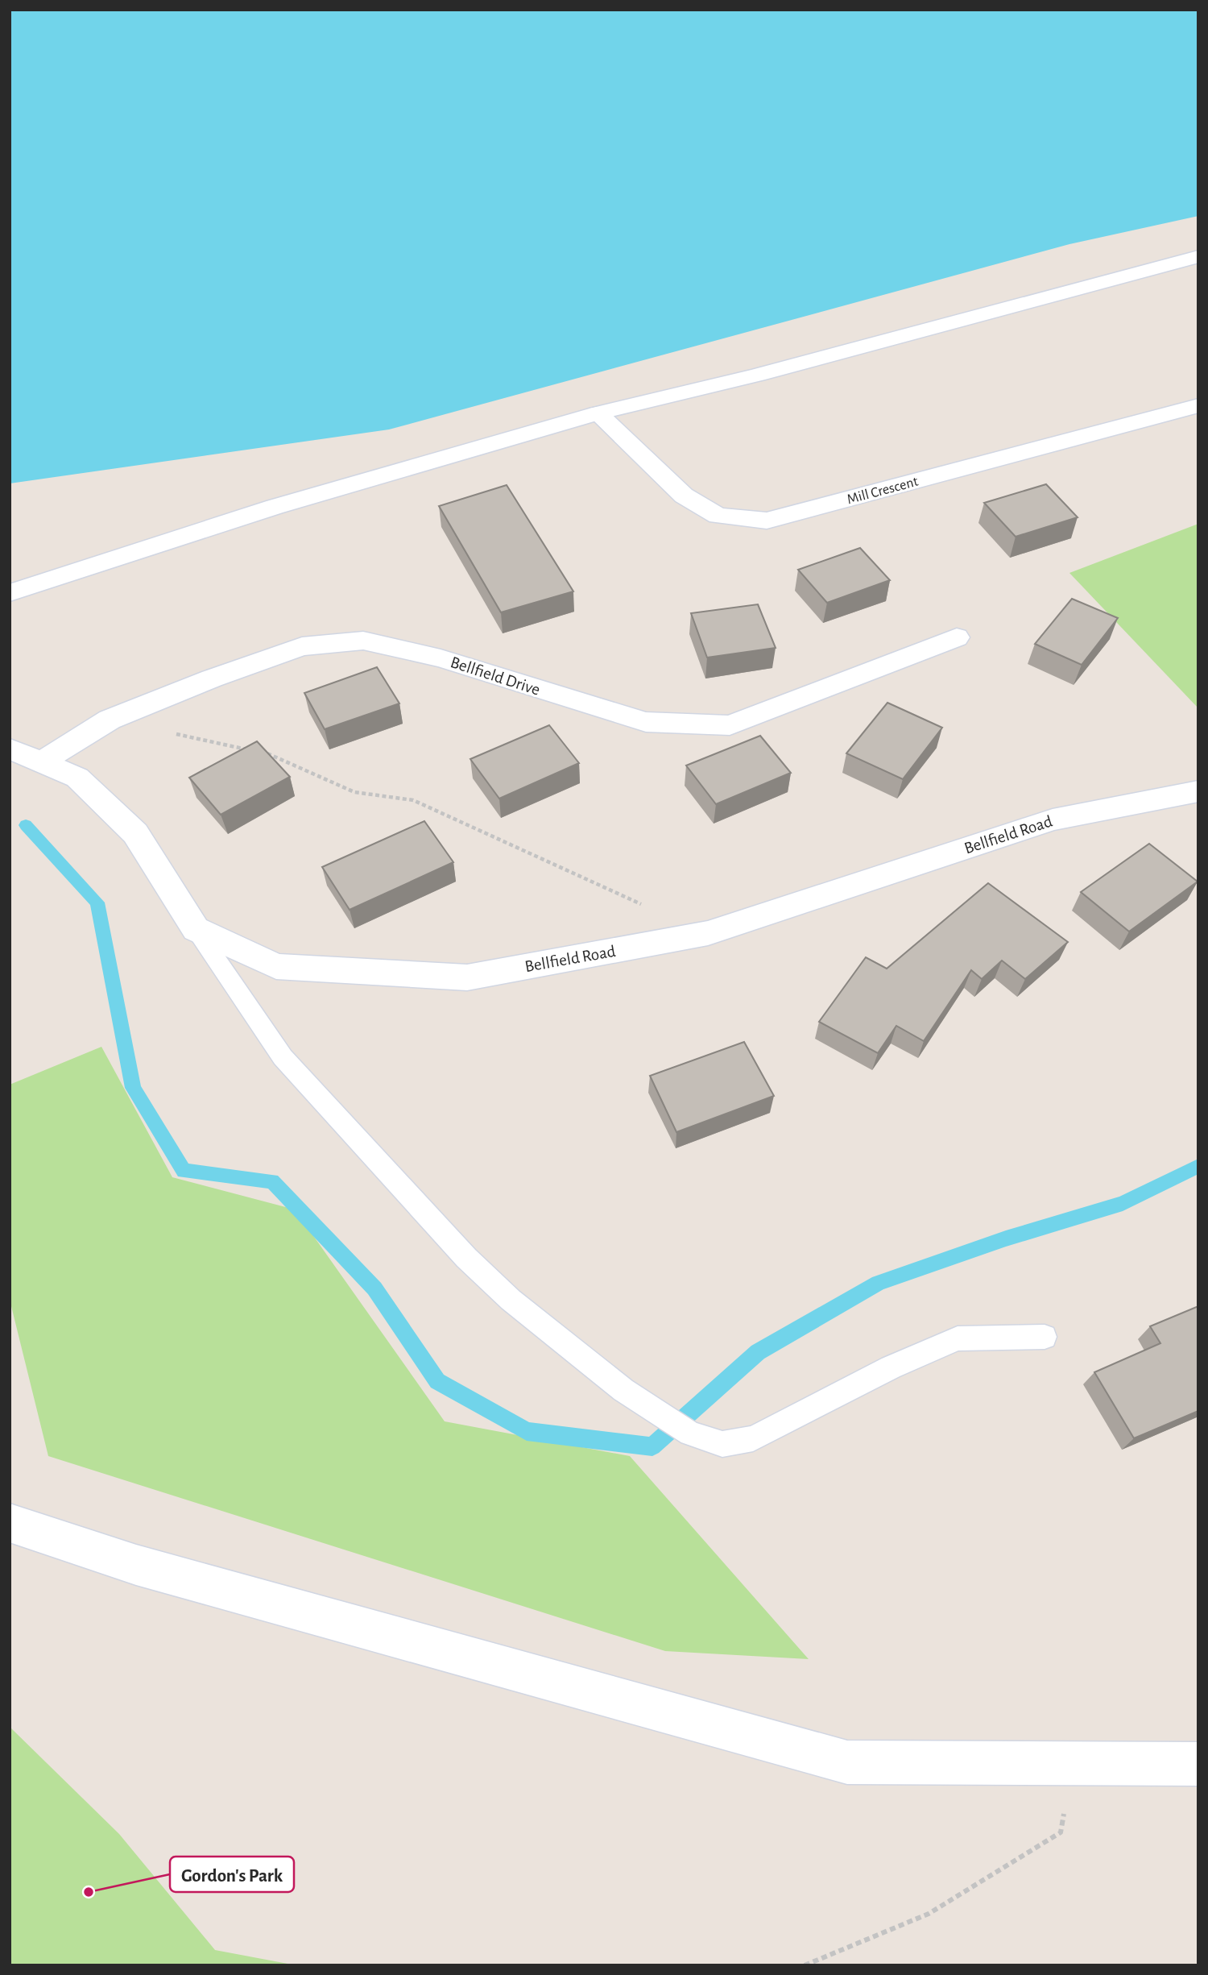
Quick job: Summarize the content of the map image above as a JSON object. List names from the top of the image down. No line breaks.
{"streets":{"street":["Mill Crescent","Bellfield Drive","Bellfield Road"]},"places":["Gordon's Park"]}
